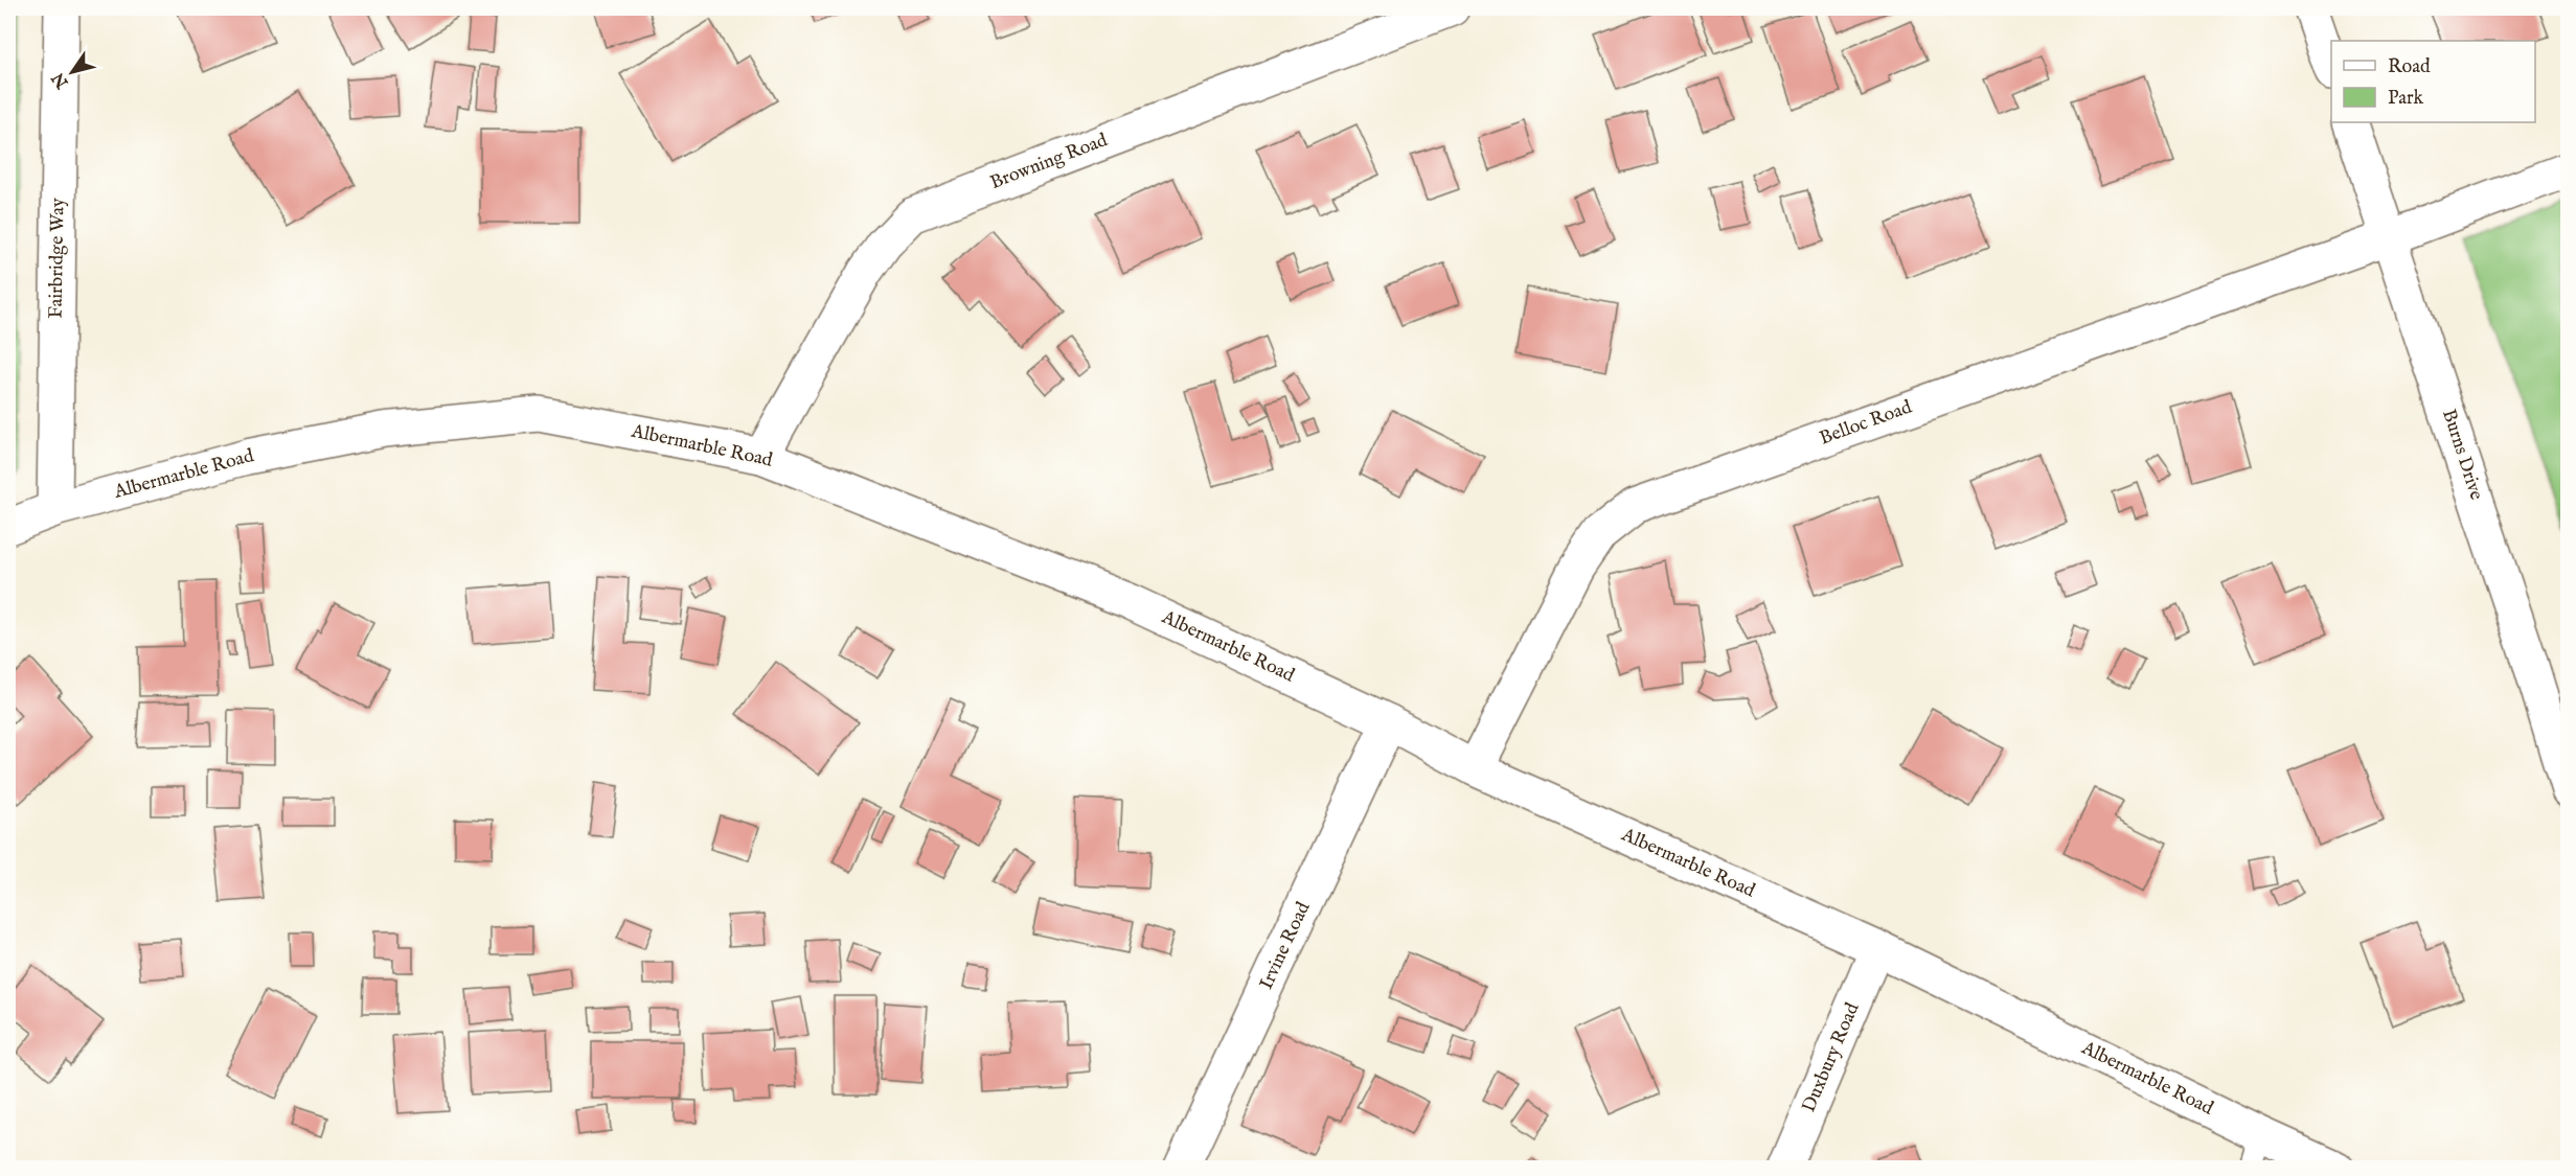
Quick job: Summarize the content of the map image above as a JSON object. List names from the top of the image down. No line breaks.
{"streets":{"street":["Browning Road","Fairbridge Way","Belloc Road","Albermarble Road","Burns Drive","Irvine Road","Duxbury Road"]},"crossings":[["Browning Road","Albermarble Road"],["Fairbridge Way","Albermarble Road"],["Belloc Road","Albermarble Road"],["Belloc Road","Burns Drive"],["Albermarble Road","Irvine Road"],["Albermarble Road","Duxbury Road"]],"legend":["Road","Park"],"north":"bottom left"}
